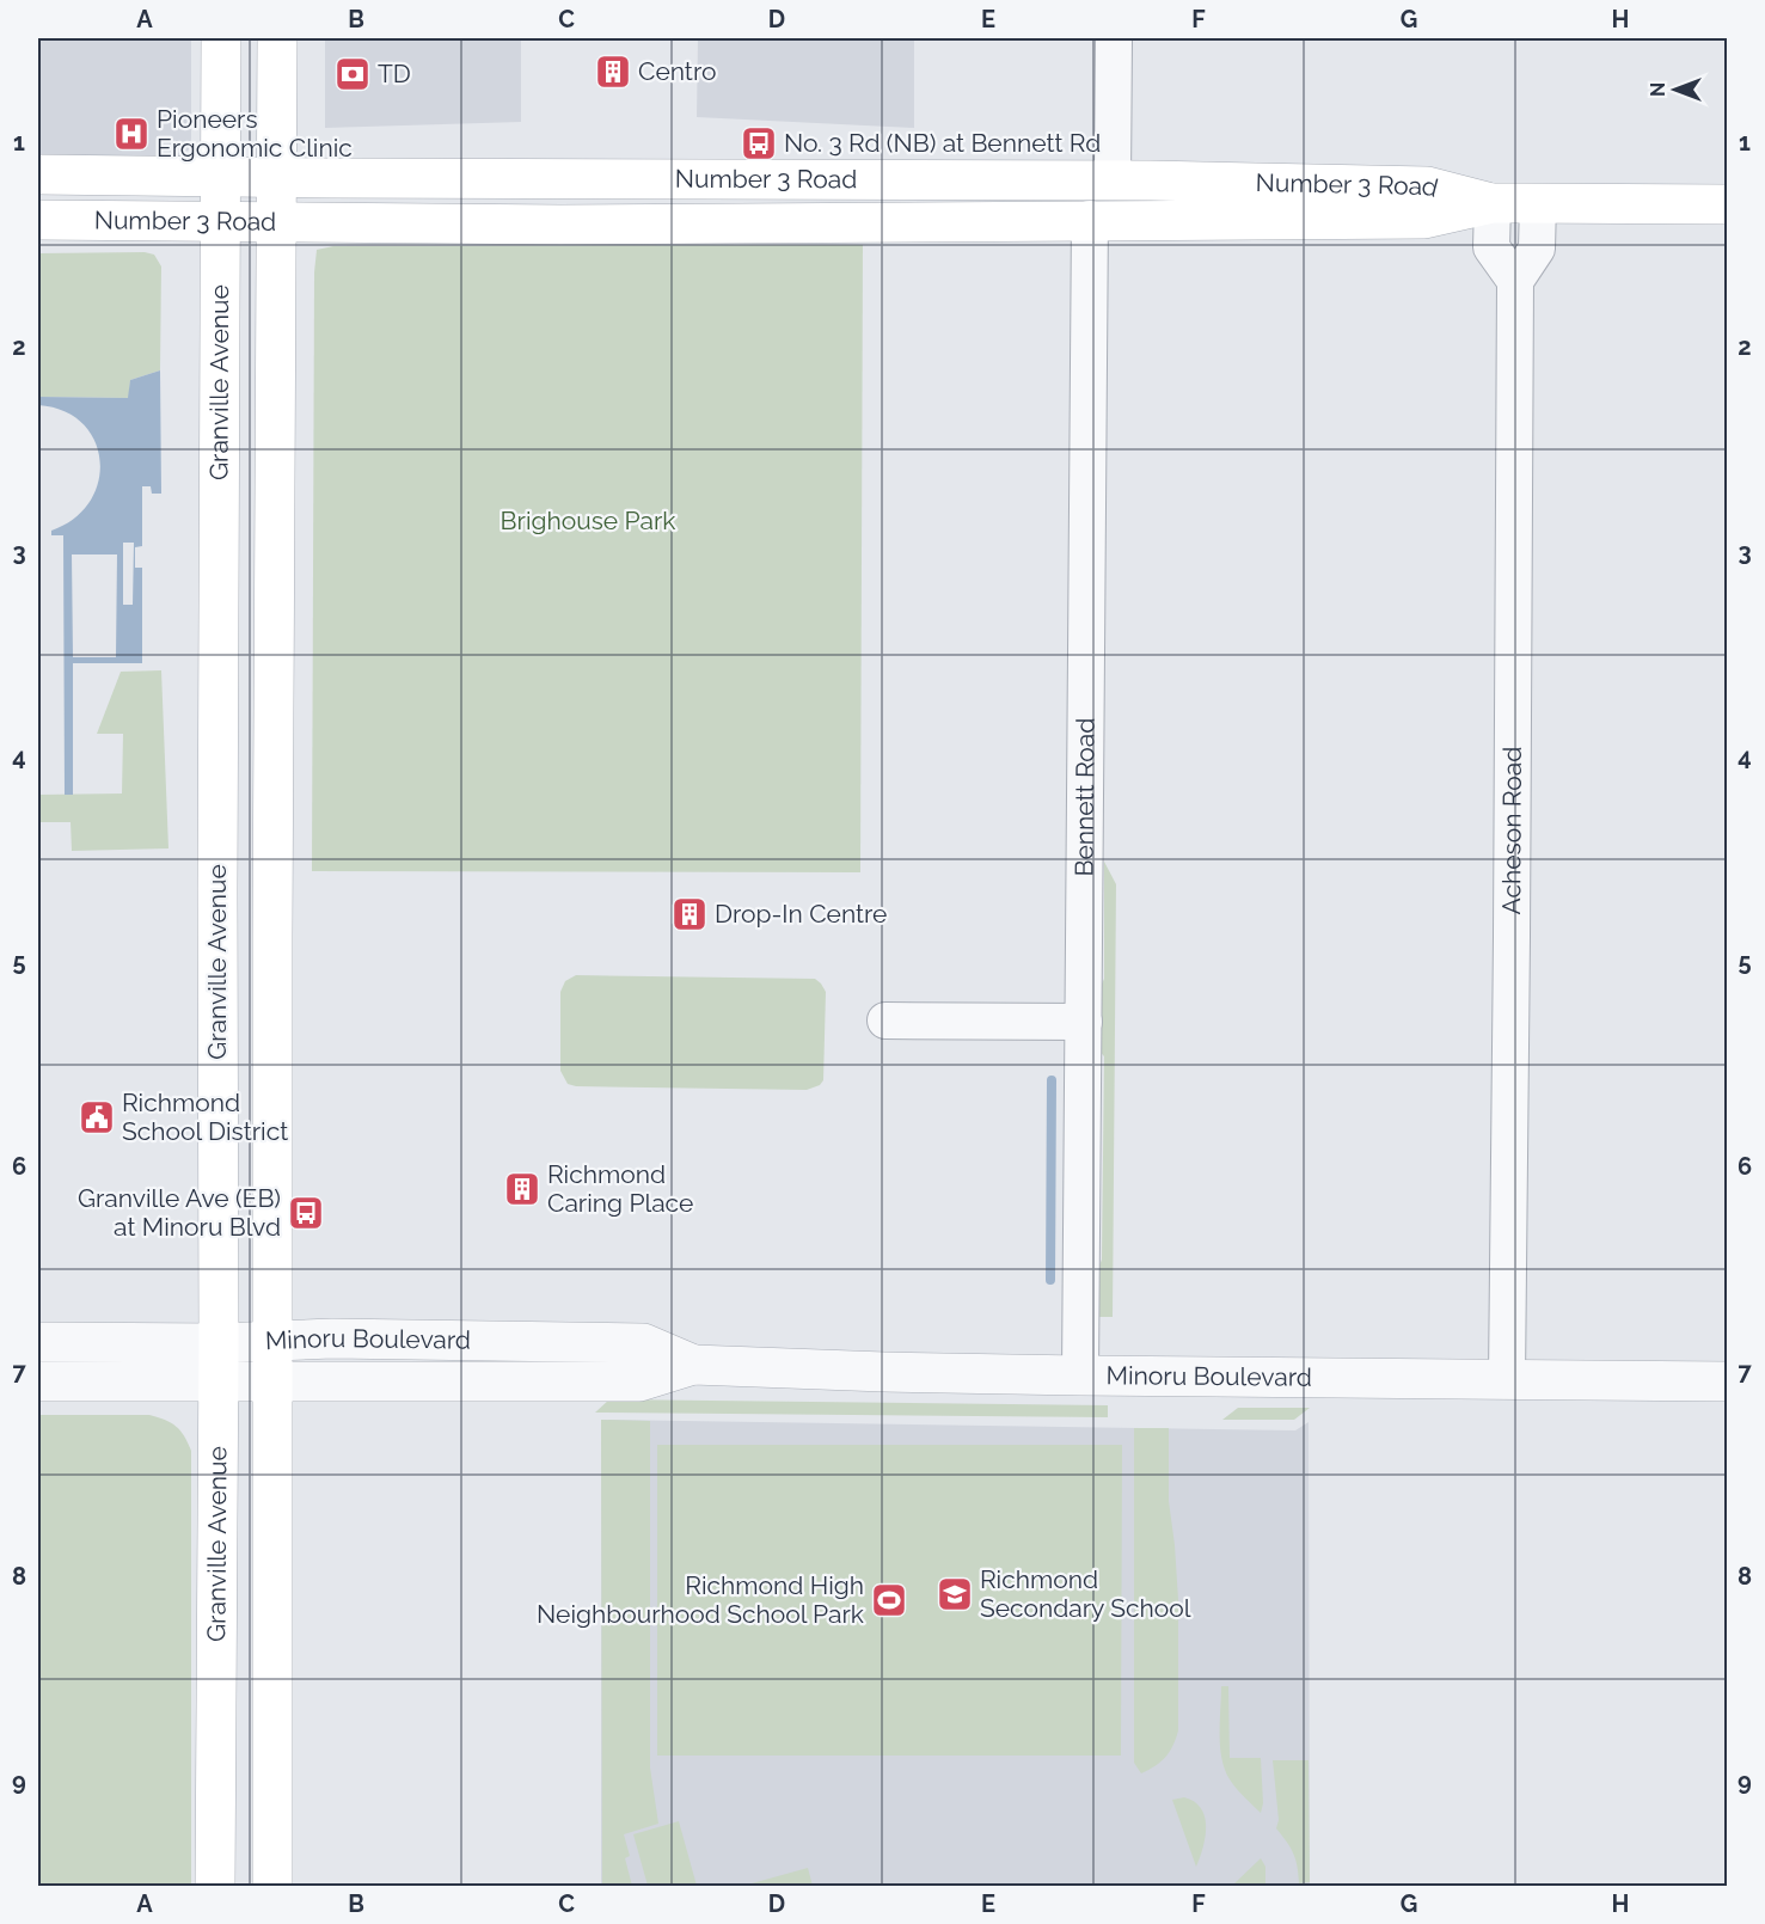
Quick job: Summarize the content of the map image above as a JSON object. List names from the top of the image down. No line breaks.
{"streets":{"main road":["Number 3 Road","Granville Avenue"],"street":["Bennett Road","Acheson Road","Minoru Boulevard"]},"crossings":[["Number 3 Road","Granville Avenue"],["Number 3 Road","Bennett Road"],["Granville Avenue","Minoru Boulevard"],["Bennett Road","Minoru Boulevard"],["Acheson Road","Minoru Boulevard"]],"parks":["Brighouse Park"],"places":{"building":["Centro","Drop-In Centre","Richmond Caring Place"],"bank":["TD"],"hospital":["Pioneers Ergonomic Clinic"],"bus stop":["No. 3 Rd (NB) at Bennett Rd","Granville Ave (EB) at Minoru Blvd"],"public building":["Richmond School District"],"school or university":["Richmond Secondary School"],"sports":["Richmond High Neighbourhood School Park"]},"north":"left","grid":{"columns":["A","B","C","D","E","F","G","H"],"rows":["1","2","3","4","5","6","7","8","9"]}}
